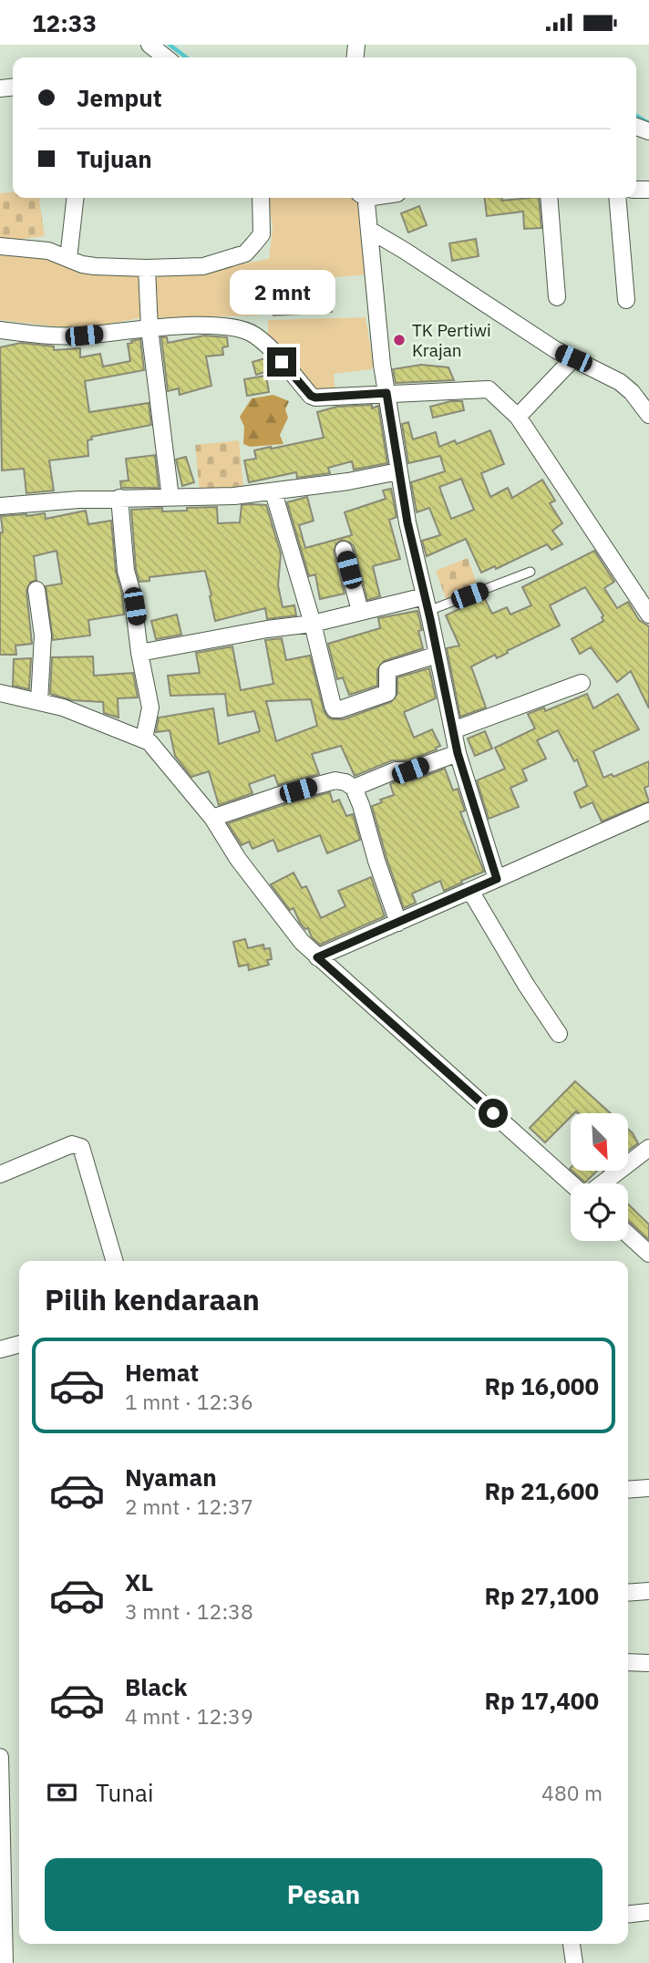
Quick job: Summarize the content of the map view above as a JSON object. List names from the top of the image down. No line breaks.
{"places":["TK Pertiwi Krajan"],"north":"bottom right","page":{"status":"12:33","banner":["Jemput","Tujuan"],"bubble":"2 mnt","heading":"Pilih kendaraan","list":[{"name":"Hemat","note":"1 mnt · 12:36","value":"Rp 16,000"},{"name":"Nyaman","note":"2 mnt · 12:37","value":"Rp 21,600"},{"name":"XL","note":"3 mnt · 12:38","value":"Rp 27,100"},{"name":"Black","note":"4 mnt · 12:39","value":"Rp 17,400"}],"pay":["Tunai","480 m"],"buttons":"Pesan"}}
